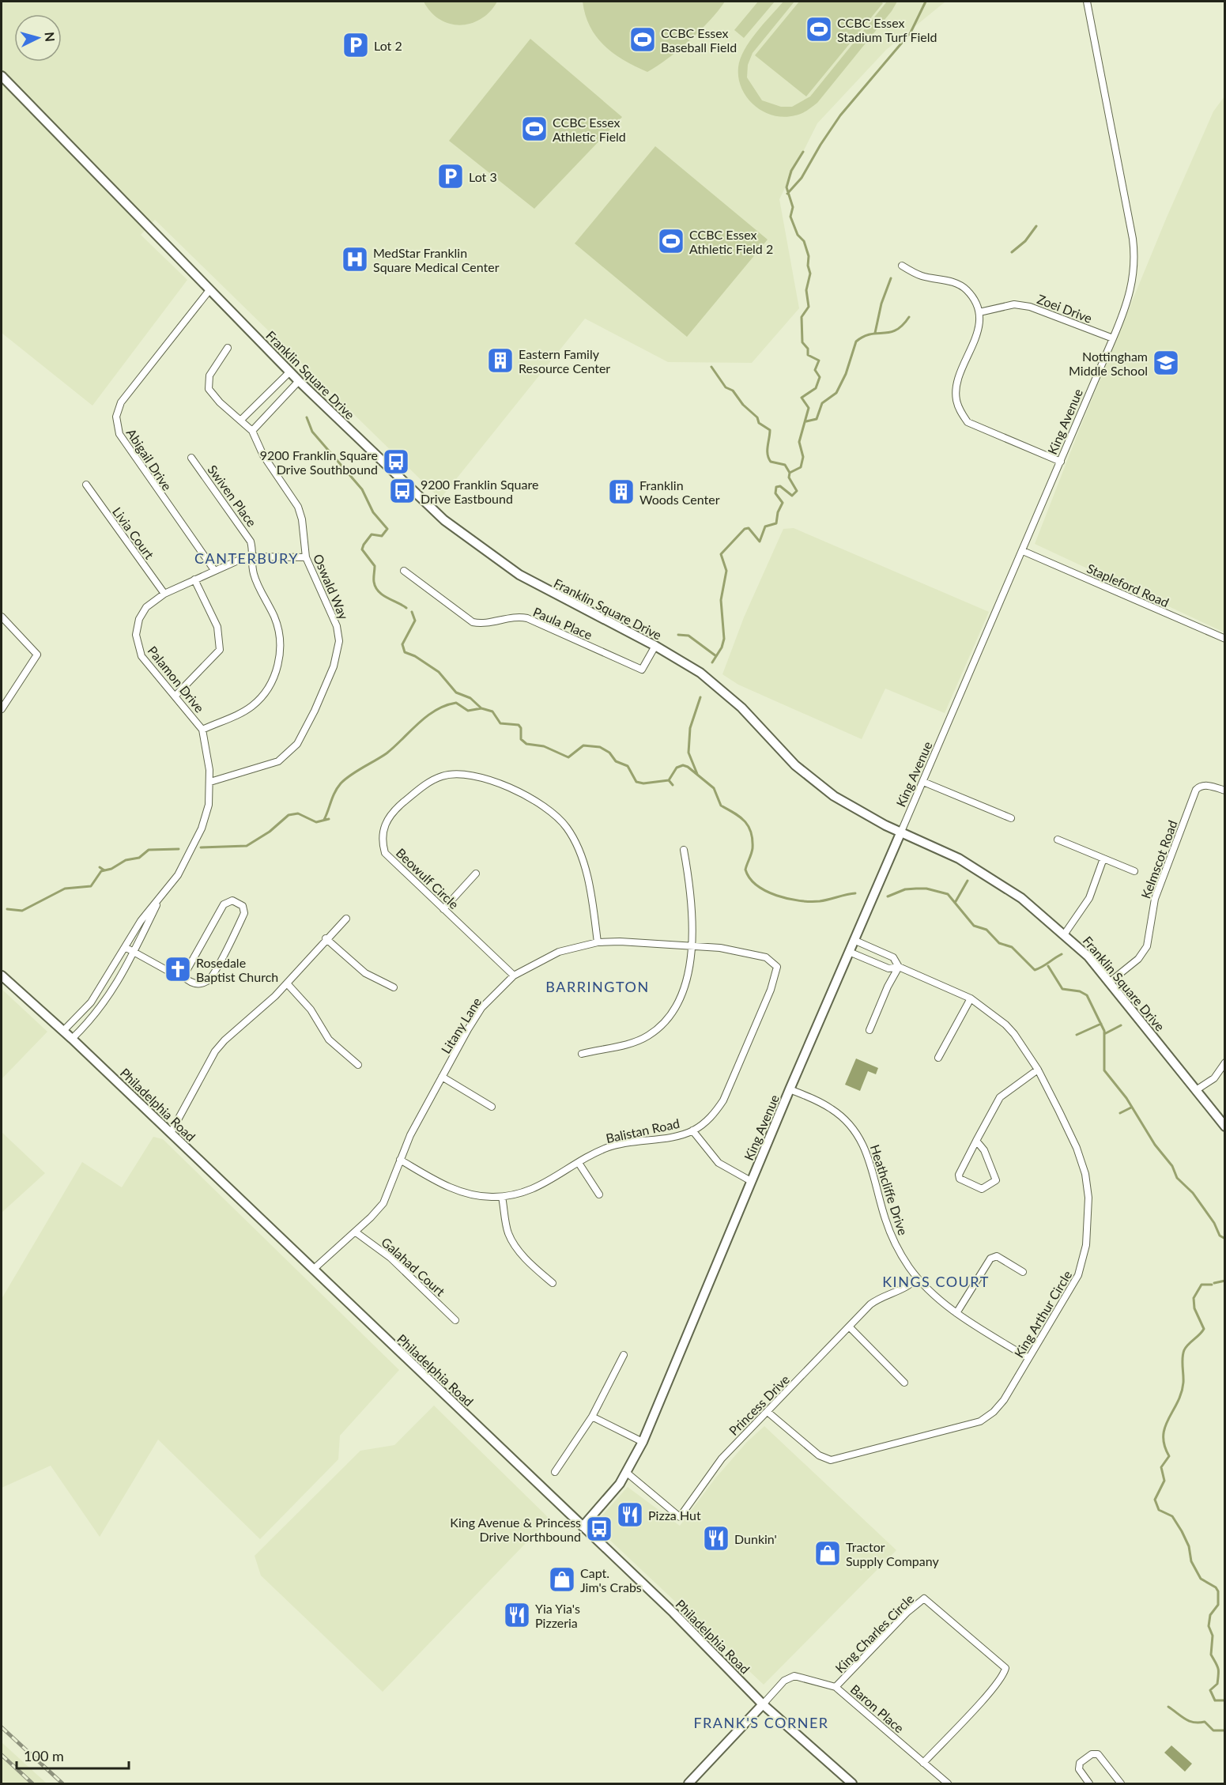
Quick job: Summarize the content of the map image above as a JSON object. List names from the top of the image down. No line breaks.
{"streets":{"street":["Zoei Drive","Franklin Square Drive","King Avenue","Abigail Drive","Swiven Place","Livia Court","Stapleford Road","Oswald Way","Paula Place","Palamon Drive","Kelmscot Road","Beowulf Circle","Litany Lane","Philadelphia Road","Balistan Road","Heathcliffe Drive","Galahad Court","King Arthur Circle","Princess Drive","King Charles Circle","Baron Place"]},"crossings":[["Zoei Drive","King Avenue"],["Franklin Square Drive","King Avenue"],["Franklin Square Drive","Abigail Drive"],["Franklin Square Drive","Paula Place"],["Franklin Square Drive","Kelmscot Road"],["King Avenue","Stapleford Road"],["King Avenue","Philadelphia Road"],["King Avenue","Heathcliffe Drive"],["King Avenue","King Arthur Circle"],["King Avenue","Princess Drive"],["Abigail Drive","Palamon Drive"],["Swiven Place","Palamon Drive"],["Livia Court","Palamon Drive"],["Oswald Way","Palamon Drive"],["Palamon Drive","Philadelphia Road"],["Beowulf Circle","Litany Lane"],["Litany Lane","Philadelphia Road"],["Litany Lane","Balistan Road"],["Litany Lane","Galahad Court"],["Philadelphia Road","Baron Place"],["Heathcliffe Drive","King Arthur Circle"],["Heathcliffe Drive","Princess Drive"],["King Arthur Circle","Princess Drive"],["King Charles Circle","Baron Place"]],"districts":["CANTERBURY","BARRINGTON","KINGS COURT","FRANK'S CORNER"],"places":{"sports":["CCBC Essex Stadium Turf Field","CCBC Essex Baseball Field","CCBC Essex Athletic Field","CCBC Essex Athletic Field 2"],"parking":["Lot 2","Lot 3"],"hospital":["MedStar Franklin Square Medical Center"],"building":["Eastern Family Resource Center","Franklin Woods Center"],"school or university":["Nottingham Middle School"],"bus stop":["9200 Franklin Square Drive Southbound","9200 Franklin Square Drive Eastbound","King Avenue & Princess Drive Northbound"],"church":["Rosedale Baptist Church"],"restaurant":["Pizza Hut","Dunkin'","Yia Yia's Pizzeria"],"shop":["Tractor Supply Company","Capt. Jim's Crabs"]},"scale_bar":"100 m","north":"right"}
